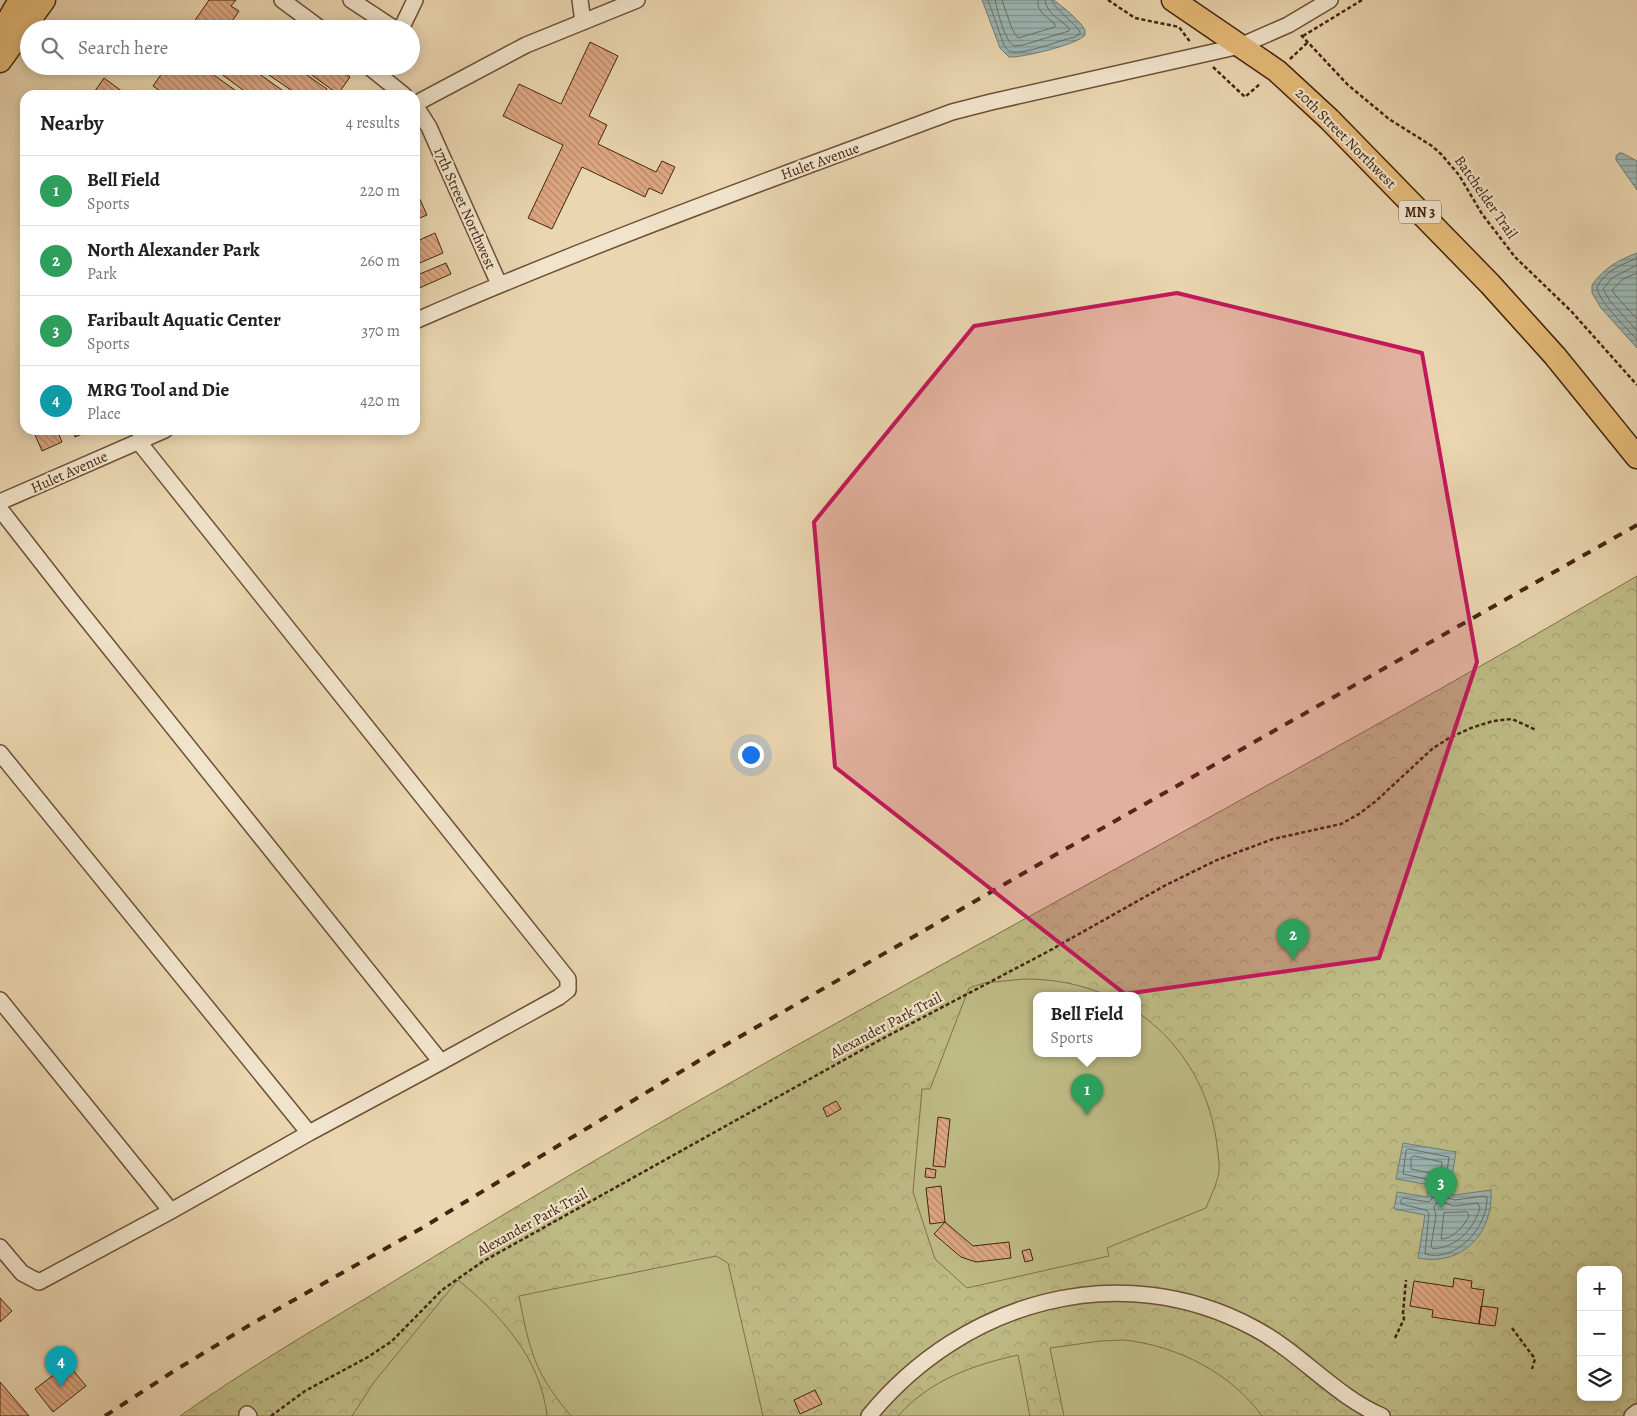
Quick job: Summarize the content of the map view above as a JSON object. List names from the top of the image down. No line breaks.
{"streets":{"highway":["20th Street Northwest","MN 3"],"street":["Hulet Avenue","17th Street Northwest"],"path":["Batchelder Trail","Alexander Park Trail"]},"crossings":[["20th Street Northwest","Hulet Avenue"],["Hulet Avenue","17th Street Northwest"]],"page":{"search":"Search here","heading":["Nearby","4 results"],"list":[{"mark":"1","name":"Bell Field","note":"Sports","value":"220 m"},{"mark":"2","name":"North Alexander Park","note":"Park","value":"260 m"},{"mark":"3","name":"Faribault Aquatic Center","note":"Sports","value":"370 m"},{"mark":"4","name":"MRG Tool and Die","note":"Place","value":"420 m"}],"pins":["2","1","3","4"],"popup":["Bell Field","Sports"],"map_buttons":["+","−"]}}
